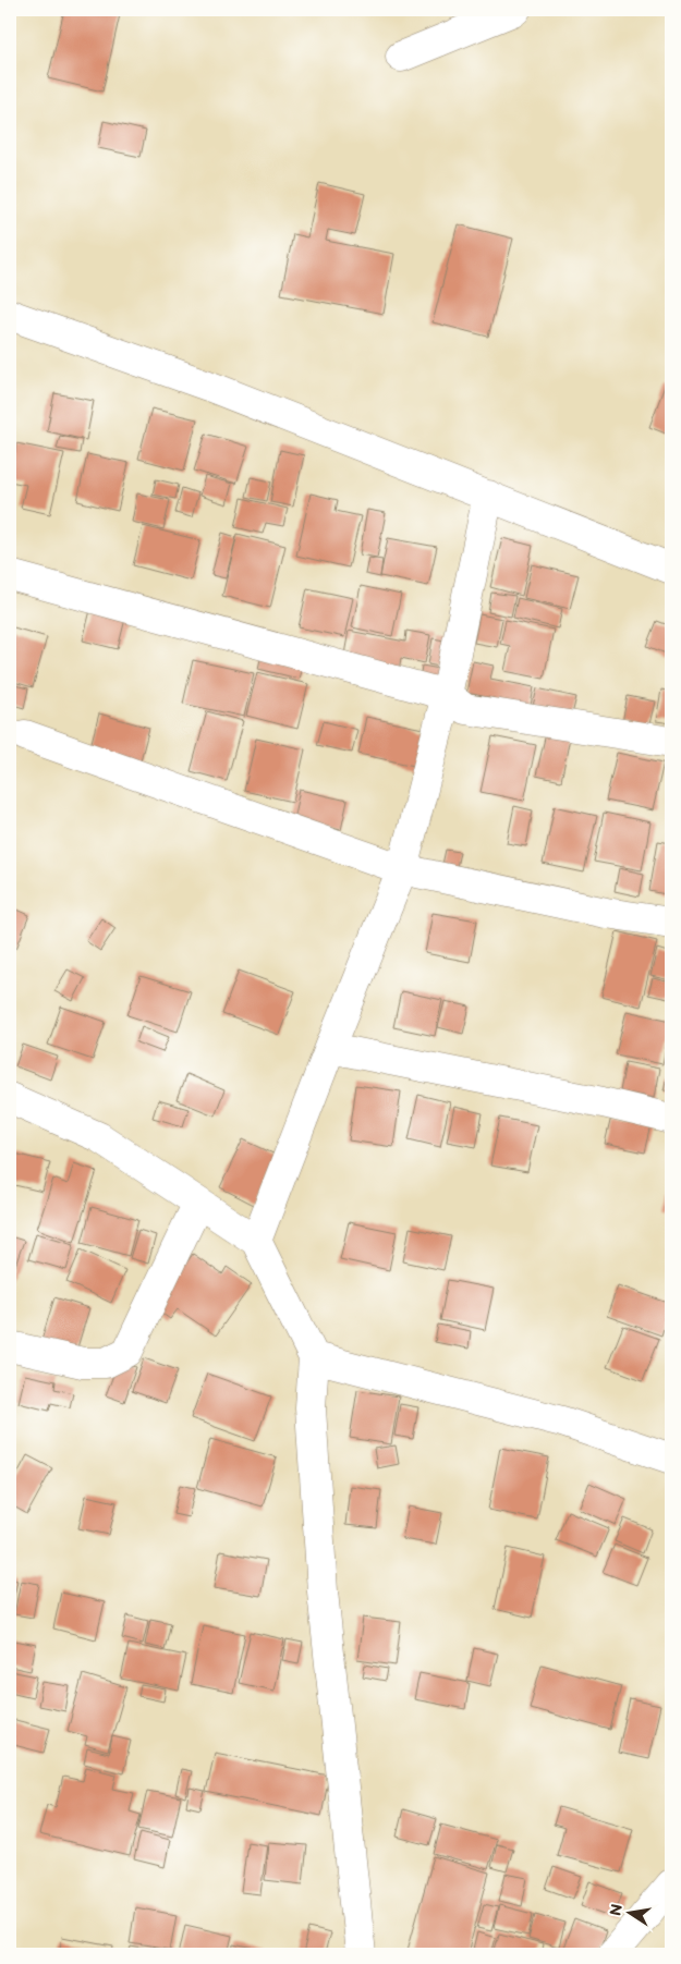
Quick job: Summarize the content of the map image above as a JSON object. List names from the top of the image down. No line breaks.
{"north":"left"}
